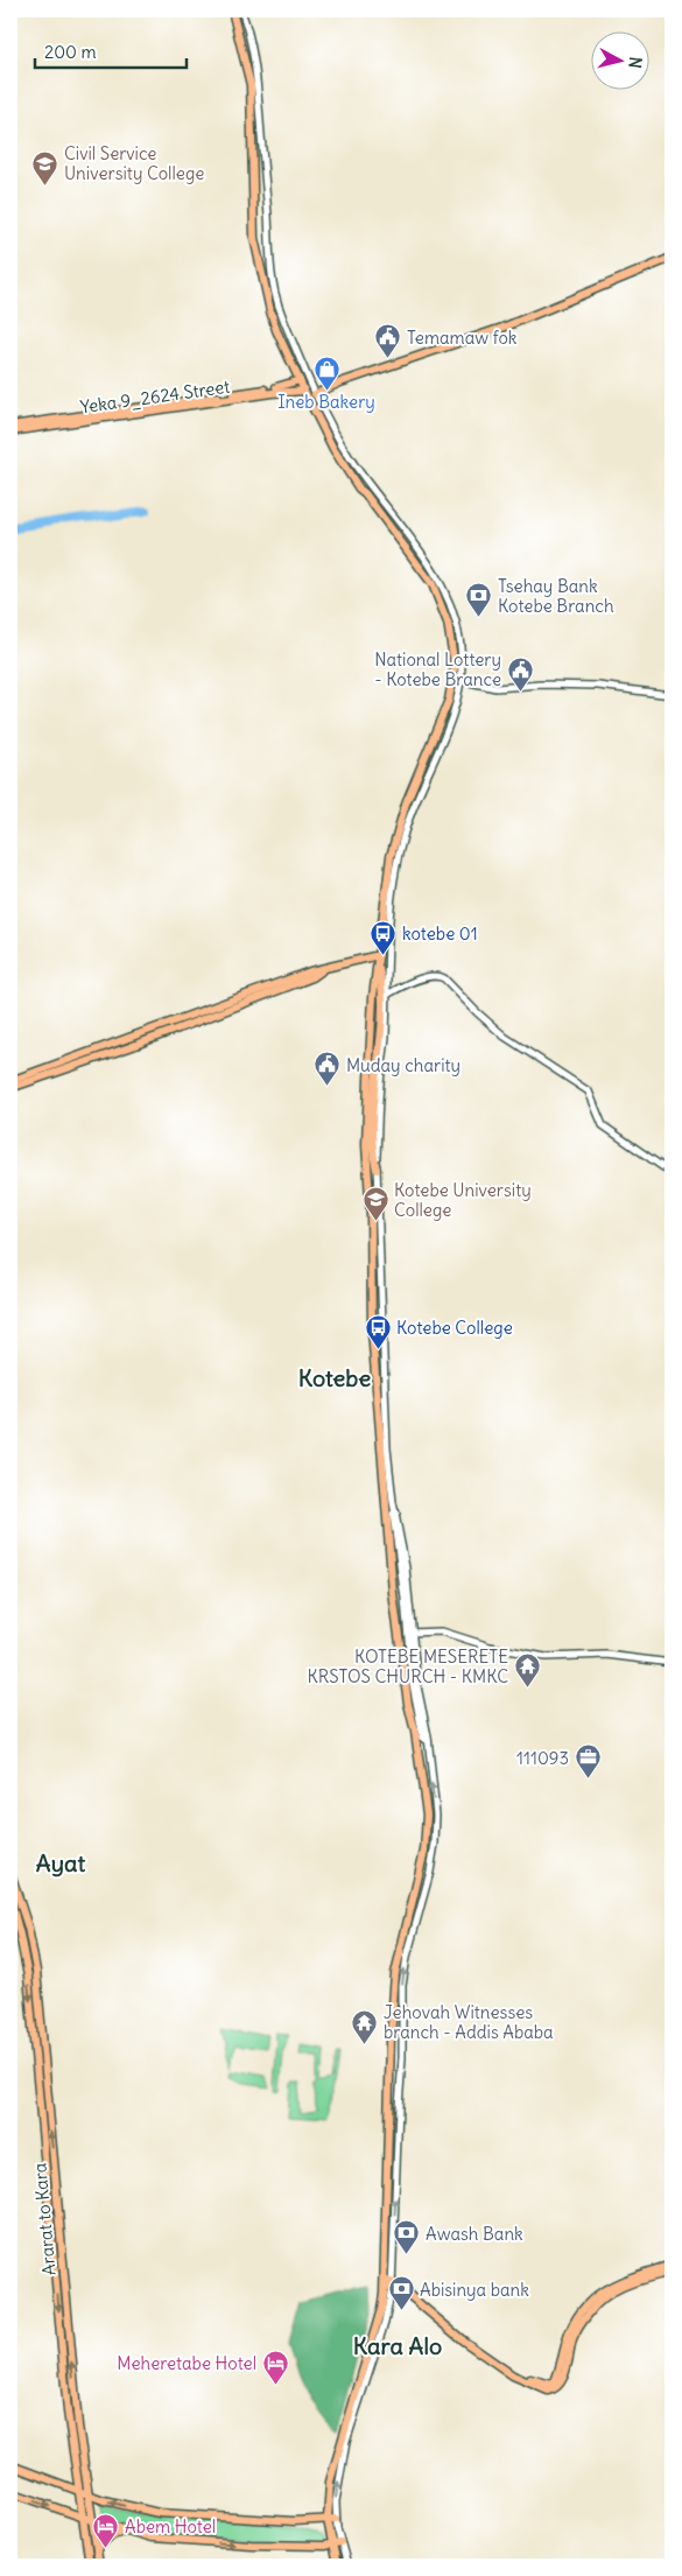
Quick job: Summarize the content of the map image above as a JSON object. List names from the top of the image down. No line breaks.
{"streets":{"main road":["Yeka 9_2624 Street","Ararat to Kara"]},"districts":["Kotebe","Ayat","Kara Alo"],"places":{"school or university":["Civil Service University College","Kotebe University College"],"public building":["Temamaw fok","National Lottery - Kotebe Brance","Muday charity"],"shop":["Ineb Bakery"],"bank":["Tsehay Bank Kotebe Branch","Awash Bank","Abisinya bank"],"bus stop":["kotebe 01","Kotebe College"],"temple":["KOTEBE MESERETE KRSTOS CHURCH - KMKC","Jehovah Witnesses branch - Addis Ababa"],"office":["111093"],"hotel":["Meheretabe Hotel","Abem Hotel"]},"scale_bar":"200 m","north":"right"}
